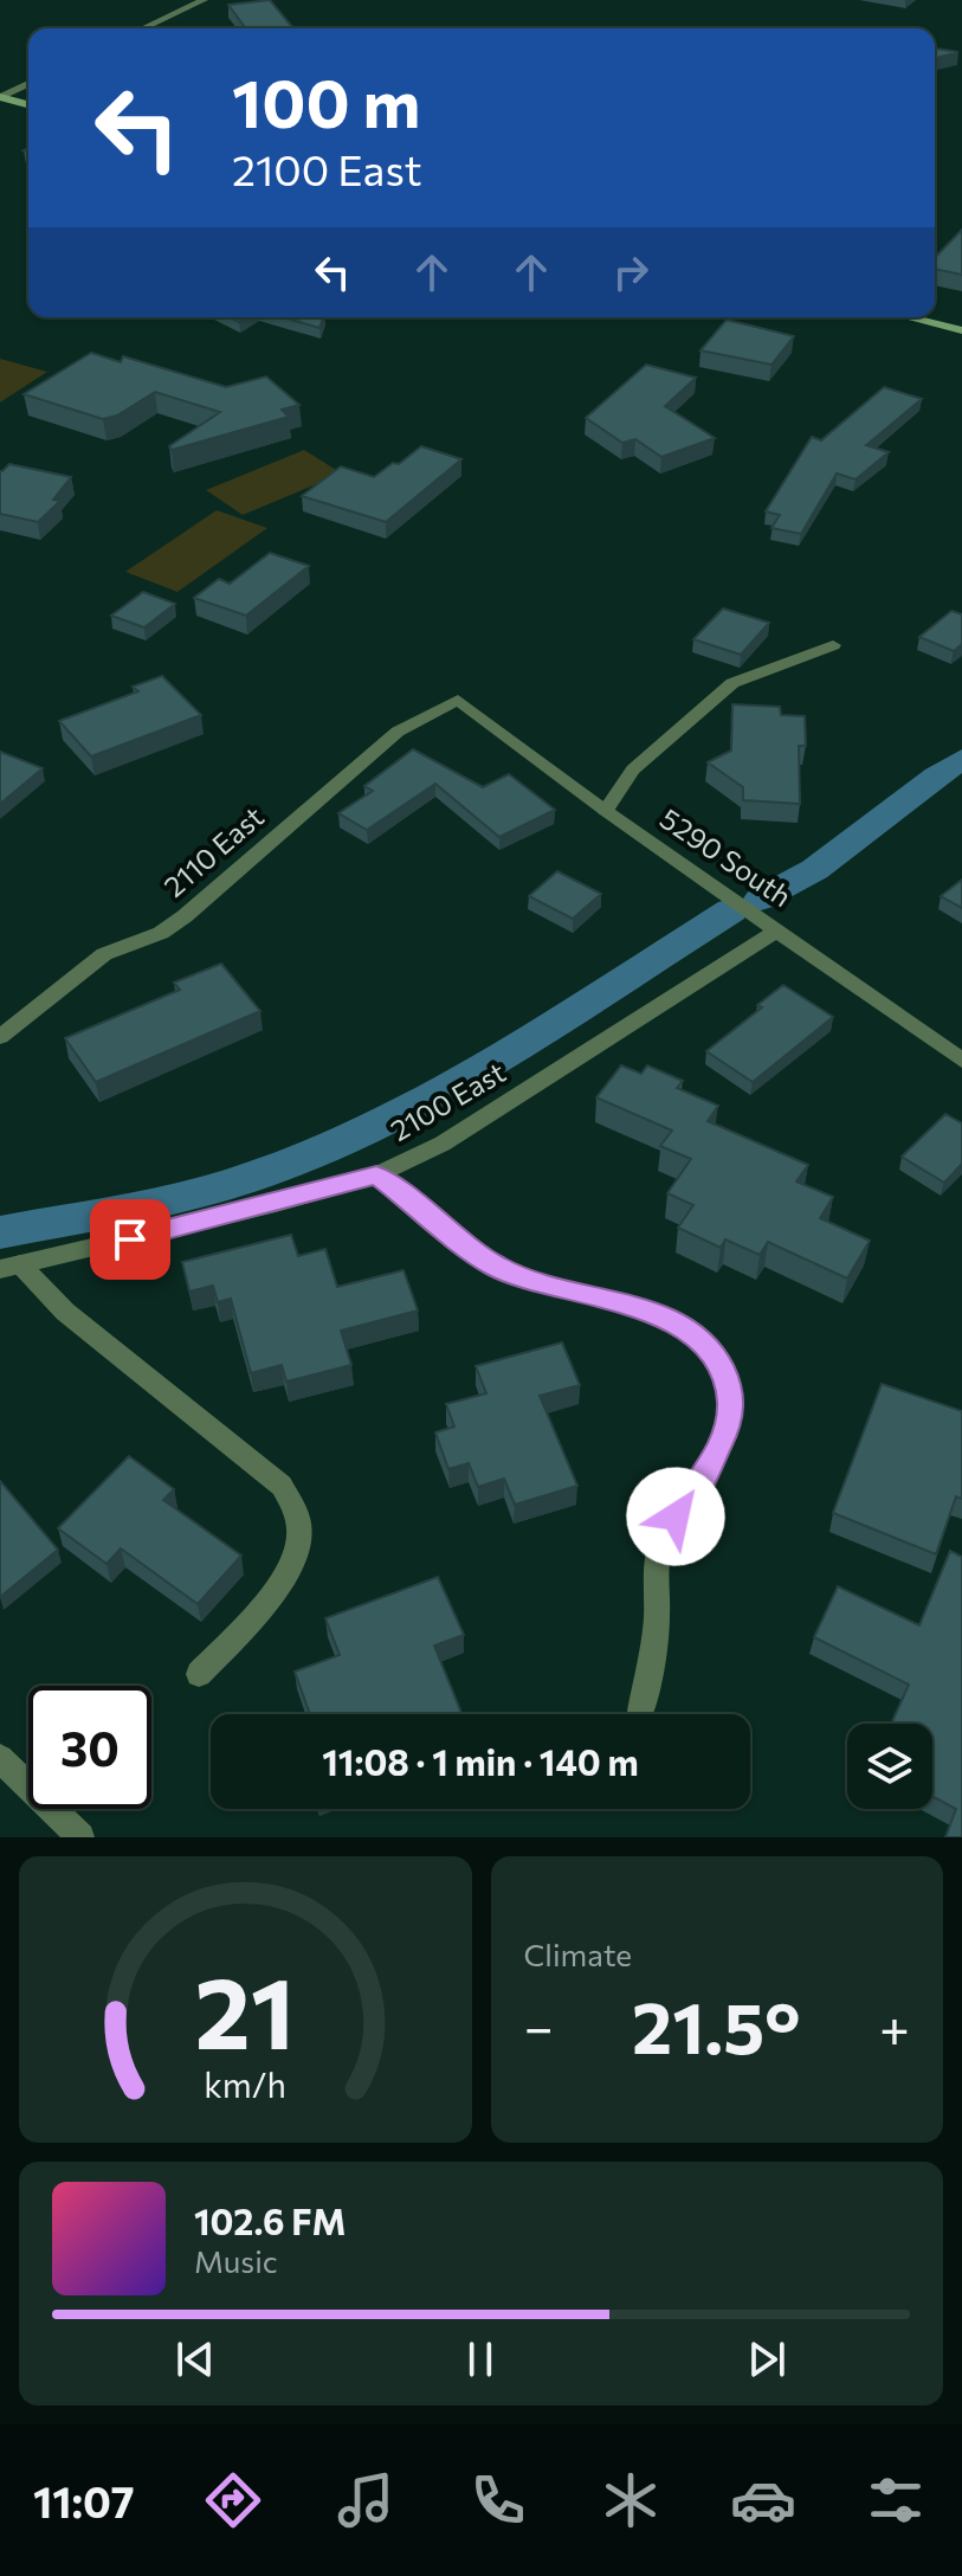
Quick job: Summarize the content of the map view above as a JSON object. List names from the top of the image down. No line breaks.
{"streets":{"street":["2110 East","5290 South","2100 East"]},"crossings":[["2110 East","5290 South"],["5290 South","2100 East"]],"page":{"turn":["100 m","2100 East"],"limit":"30","trip":"11:08 · 1 min · 140 m","tile":"Climate","heat":["−","21.5°","+"],"song":["102.6 FM","Music"],"tabs":"11:07","gauge":["21","km/h"]}}
